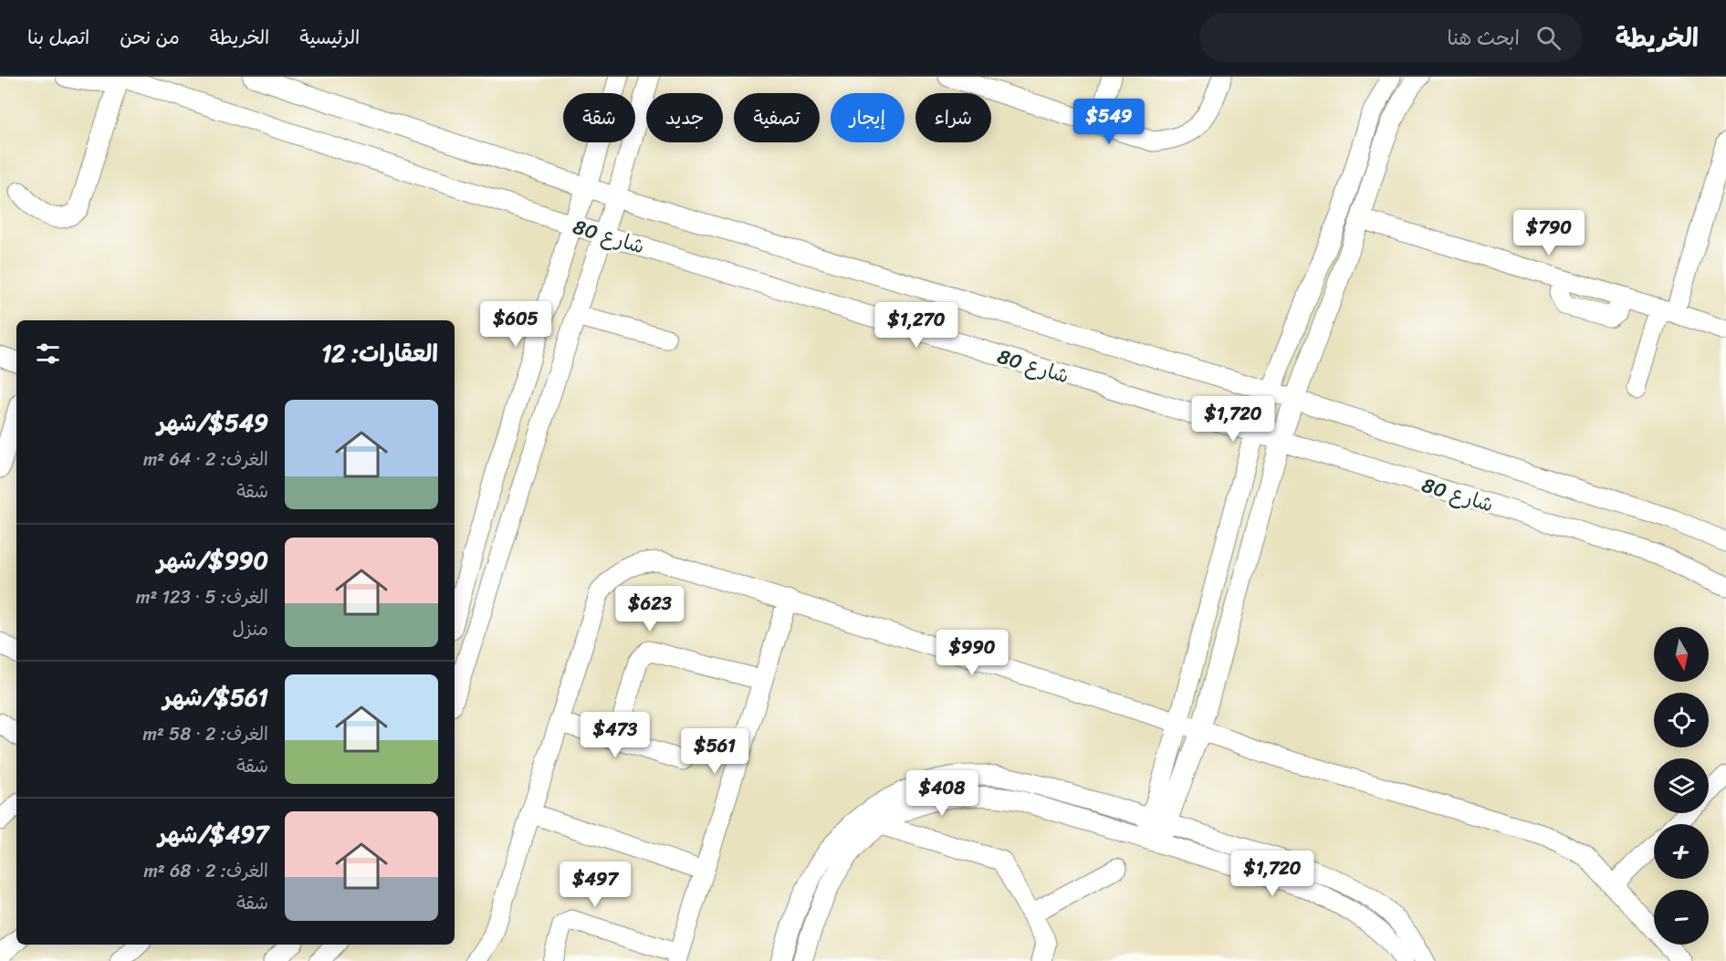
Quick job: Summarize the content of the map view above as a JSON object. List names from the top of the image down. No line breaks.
{"streets":{"street":["شارع 80"]},"north":"bottom","page":{"header":"الخريطة","search":"ابحث هنا","nav":["الرئيسية","الخريطة","من نحن","اتصل بنا"],"chip":["شراء","إيجار","تصفية","جديد","شقة"],"price":["$549","$790","$605","$1,270","$1,720","$623","$990","$473","$561","$408","$1,720","$497"],"heading":"العقارات: 12","list":[{"name":"$549/شهر","note":"الغرف: 2 · 64 m² · شقة"},{"name":"$990/شهر","note":"الغرف: 5 · 123 m² · منزل"},{"name":"$561/شهر","note":"الغرف: 2 · 58 m² · شقة"},{"name":"$497/شهر","note":"الغرف: 2 · 68 m² · شقة"}],"map_buttons":["+","−"]}}
